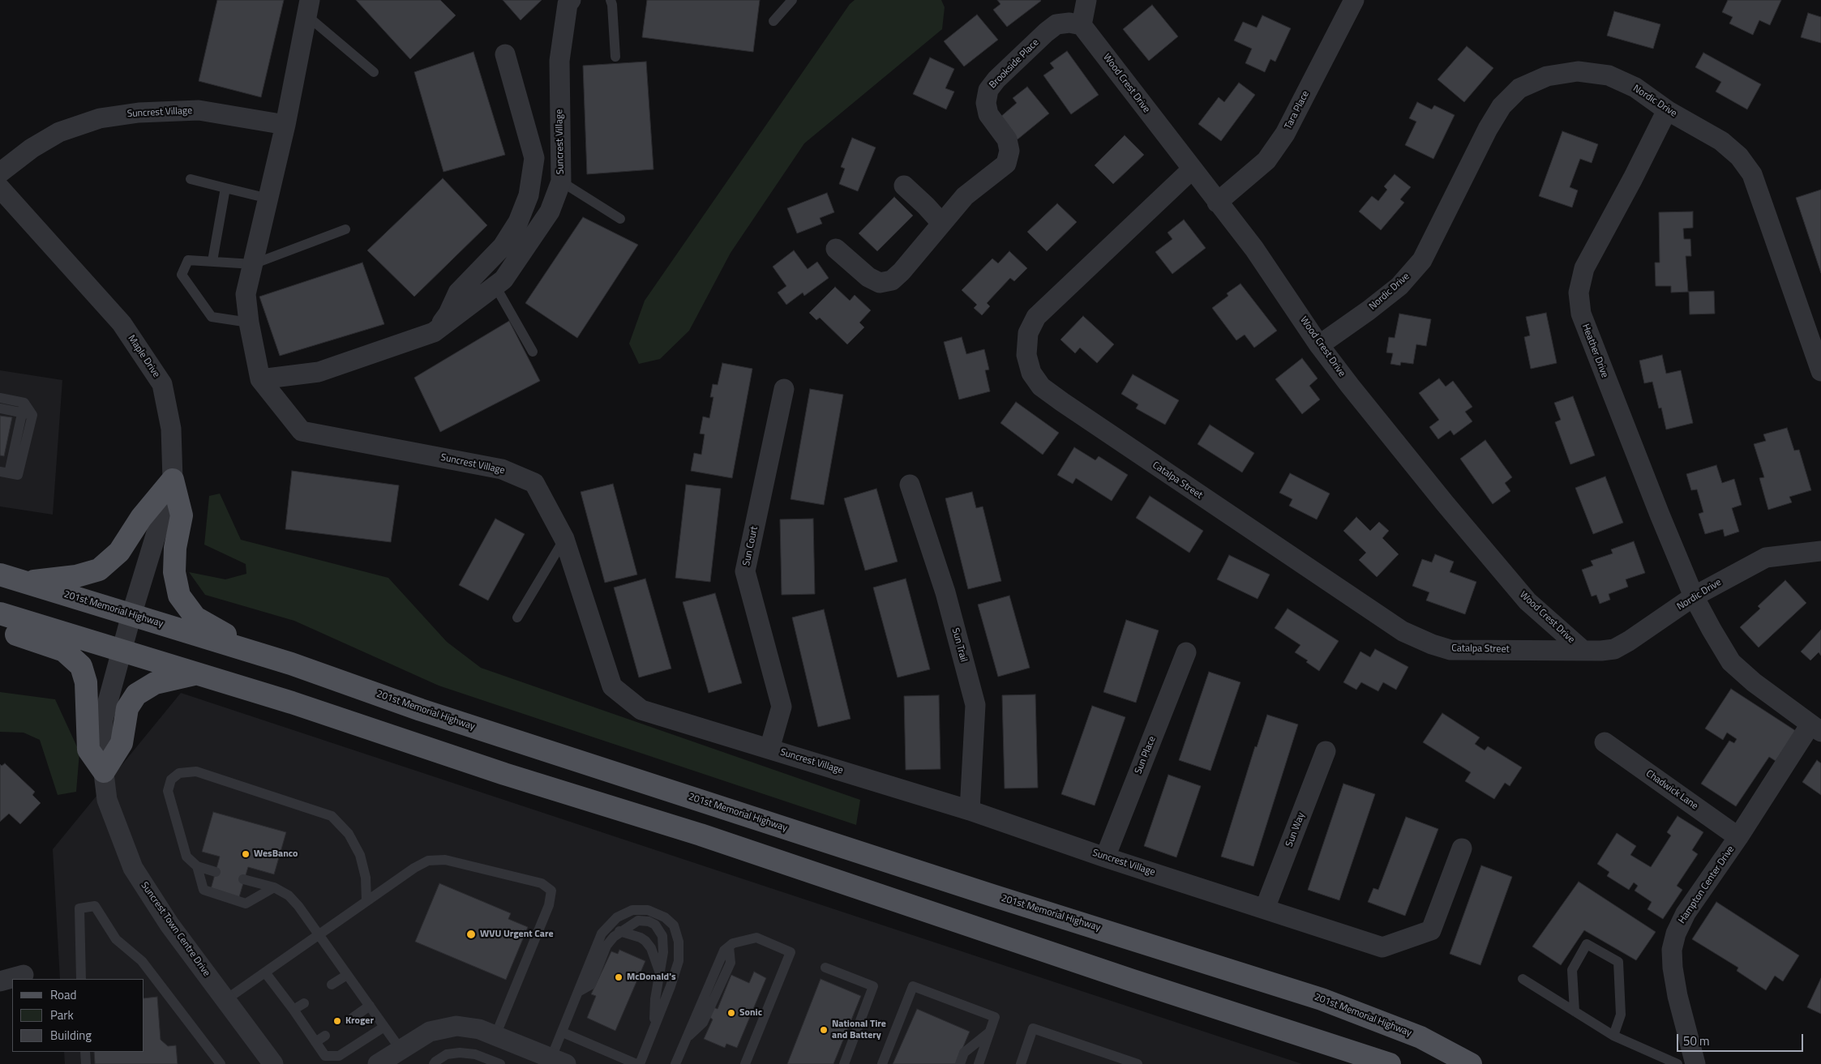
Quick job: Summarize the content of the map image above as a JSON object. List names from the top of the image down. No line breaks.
{"streets":{"main road":["201st Memorial Highway"],"street":["Brookside Place","Wood Crest Drive","Nordic Drive","Tara Place","Suncrest Village","Heather Drive","Maple Drive","Catalpa Street","Sun Court","Sun Trail","Sun Place","Chadwick Lane","Sun Way","Hampton Center Drive","Suncrest Town Centre Drive"]},"crossings":[["Brookside Place","Wood Crest Drive"],["Wood Crest Drive","Nordic Drive"],["Wood Crest Drive","Tara Place"],["Wood Crest Drive","Catalpa Street"],["Nordic Drive","Heather Drive"],["Nordic Drive","Catalpa Street"],["Suncrest Village","Sun Court"],["Suncrest Village","Sun Trail"],["Suncrest Village","Sun Place"],["Suncrest Village","Sun Way"],["Heather Drive","Hampton Center Drive"],["Maple Drive","201st Memorial Highway"],["Maple Drive","Suncrest Town Centre Drive"],["201st Memorial Highway","Suncrest Town Centre Drive"],["Chadwick Lane","Hampton Center Drive"]],"places":["WesBanco","WVU Urgent Care","McDonald's","Sonic","Kroger","National Tire and Battery"],"legend":["Road","Park","Building"],"scale_bar":"50 m"}
